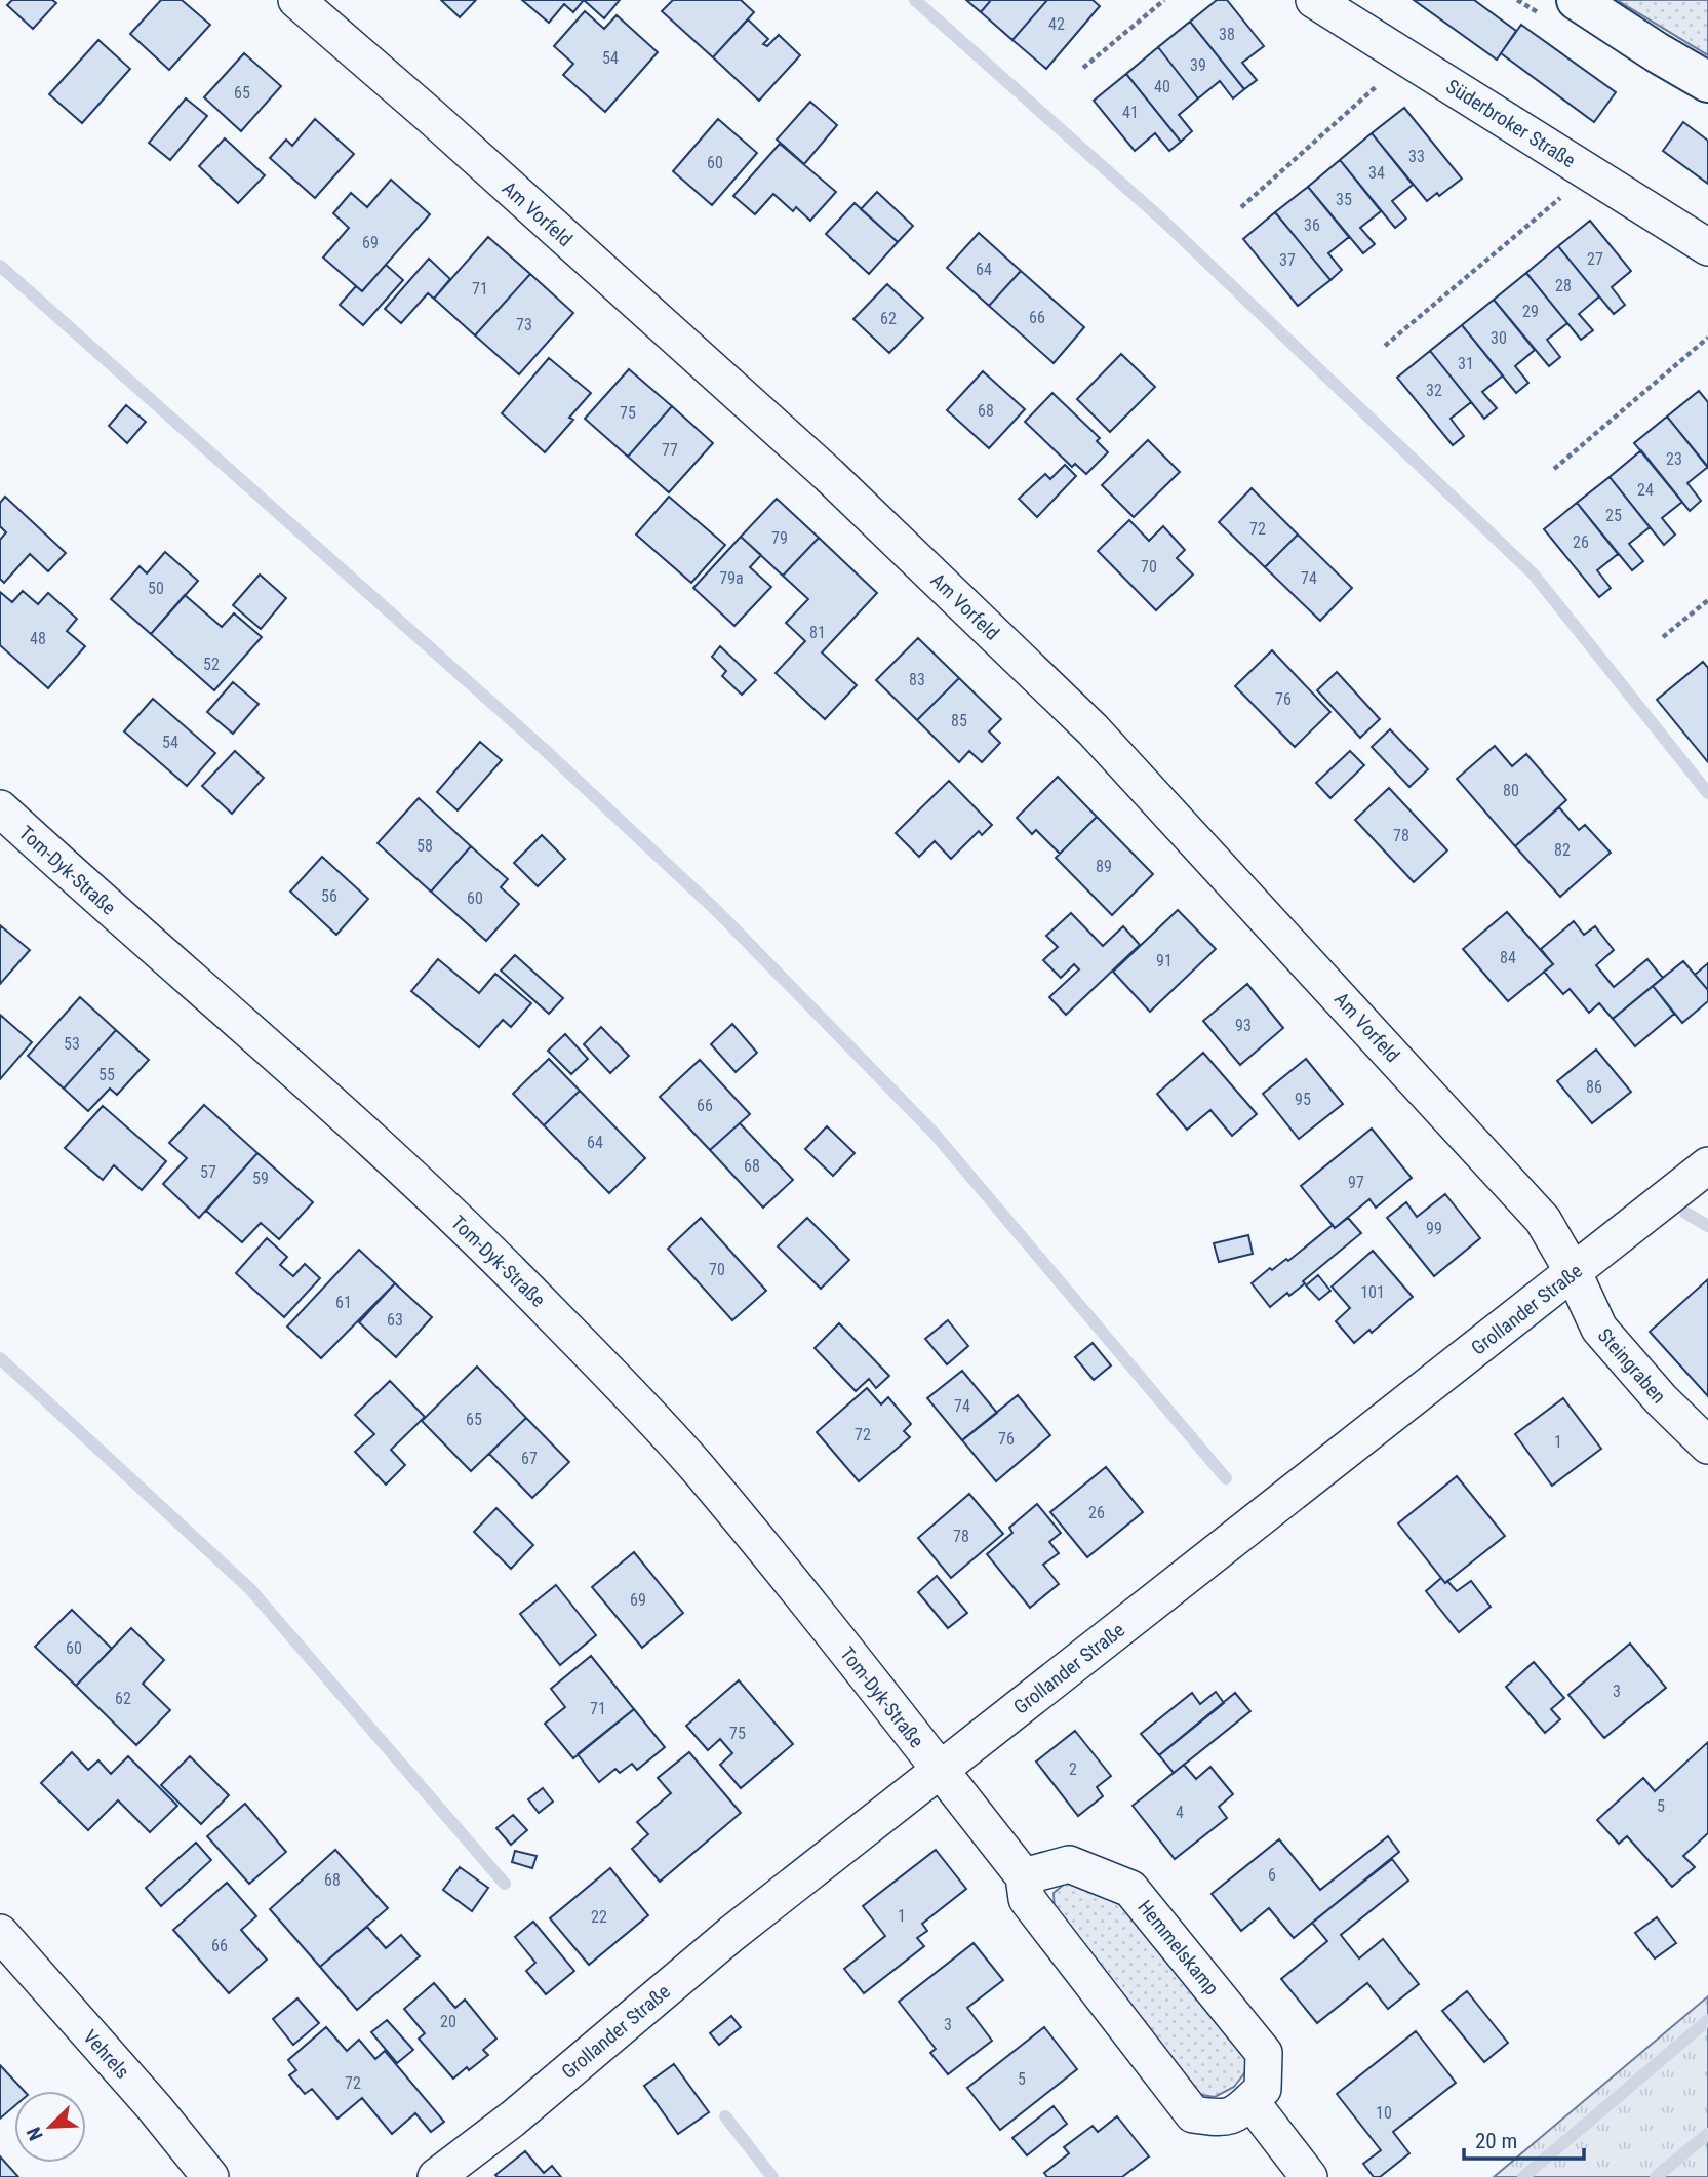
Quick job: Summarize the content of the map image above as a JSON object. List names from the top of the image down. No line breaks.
{"streets":{"street":["Süderbroker Straße","Am Vorfeld","Tom-Dyk-Straße","Grollander Straße","Steingraben","Hemmelskamp","Vehrels"]},"crossings":[["Am Vorfeld","Grollander Straße"],["Am Vorfeld","Steingraben"],["Tom-Dyk-Straße","Grollander Straße"],["Grollander Straße","Steingraben"]],"house_numbers":["42","38","54","39","40","65","41","33","60","34","35","36","69","27","37","64","28","71","29","66","62","73","30","31","32","68","75","77","23","24","25","72","79","26","70","79a","74","50","81","48","52","83","76","85","54","80","78","58","82","89","56","60","84","91","93","53","55","86","95","66","64","68","57","59","97","99","70","101","61","63","74","65","72","76","1","67","26","78","69","60","3","62","71","75","2","5","4","6","68","1","22","66","20","3","5","72","10"],"scale_bar":"20 m","north":"bottom left"}
